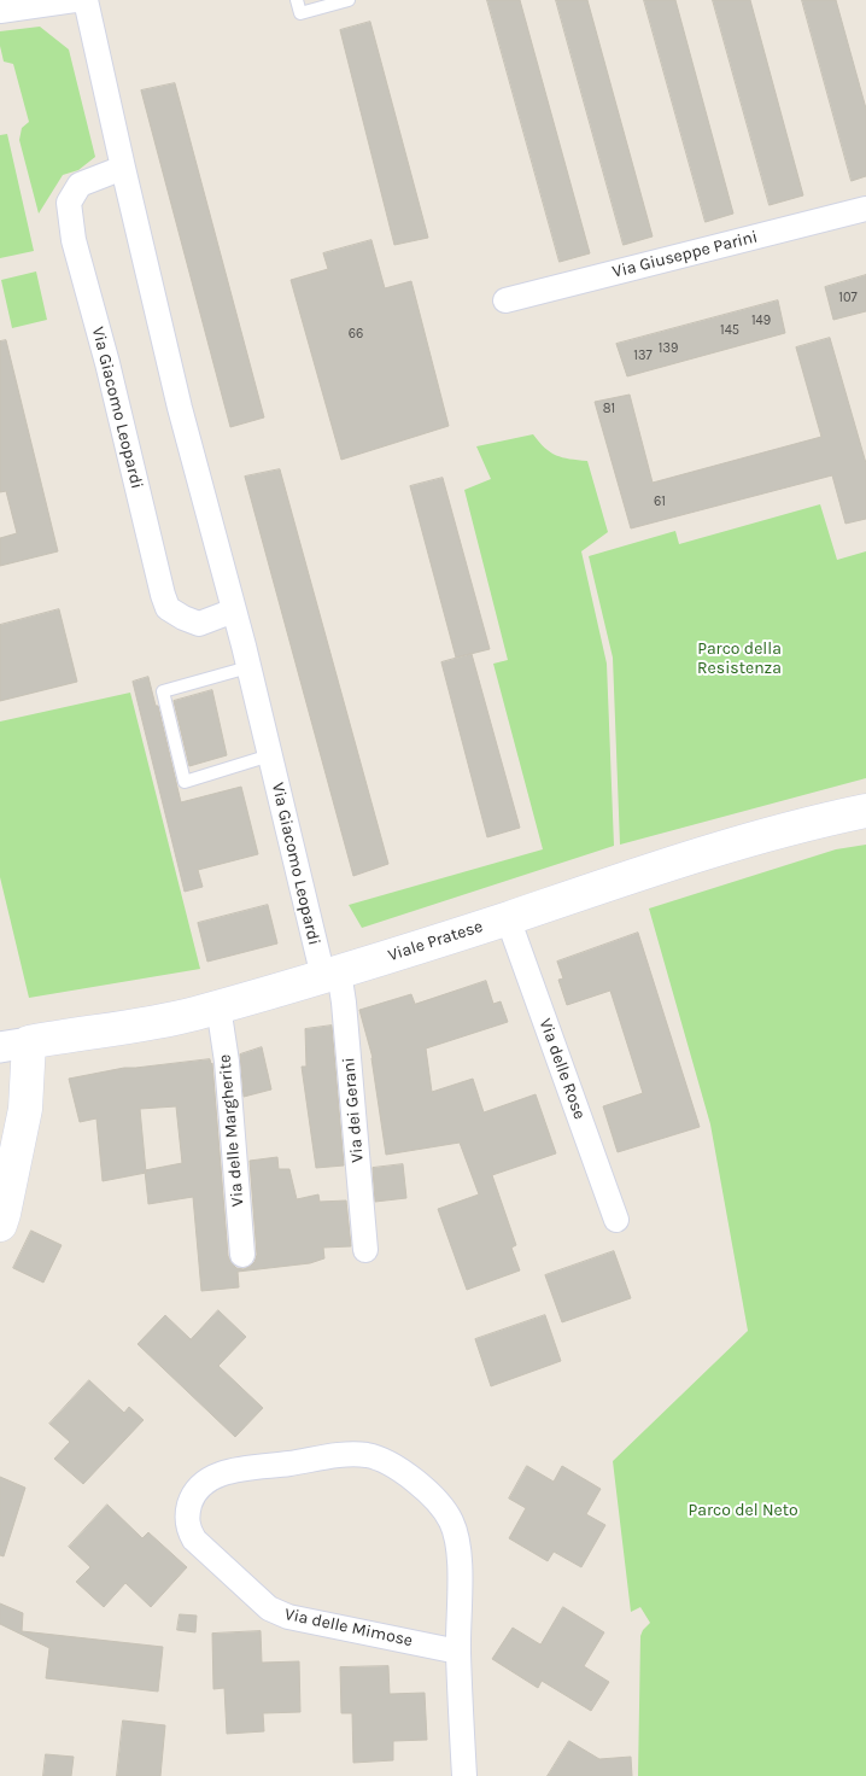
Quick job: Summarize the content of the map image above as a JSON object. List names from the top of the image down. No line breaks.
{"streets":{"main road":["Viale Pratese"],"street":["Via Giuseppe Parini","Via Giacomo Leopardi","Via delle Rose","Via dei Gerani","Via delle Margherite","Via delle Mimose"]},"crossings":[["Via Giacomo Leopardi","Viale Pratese"],["Via Giacomo Leopardi","Via dei Gerani"],["Viale Pratese","Via delle Rose"],["Viale Pratese","Via dei Gerani"],["Viale Pratese","Via delle Margherite"]],"parks":["Parco della Resistenza","Parco del Neto"],"house_numbers":["107","149","145","66","139","137","81","61"]}
